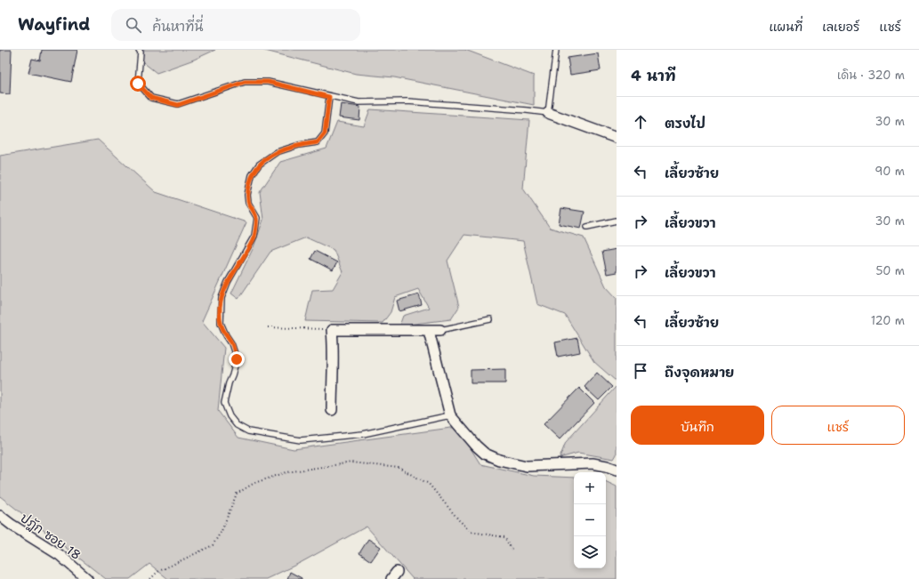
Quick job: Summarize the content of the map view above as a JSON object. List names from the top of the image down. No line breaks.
{"streets":{"street":["ปฎัก ซอย 18"]},"page":{"header":"Wayfind","search":"ค้นหาที่นี่","nav":["แผนที่","เลเยอร์","แชร์"],"heading":["4 นาที","เดิน · 320 m"],"list":[["ตรงไป","30 m"],["เลี้ยวซ้าย","90 m"],["เลี้ยวขวา","30 m"],["เลี้ยวขวา","50 m"],["เลี้ยวซ้าย","120 m"],"ถึงจุดหมาย"],"buttons":["บันทึก","แชร์"],"map_buttons":["+","−"]}}
